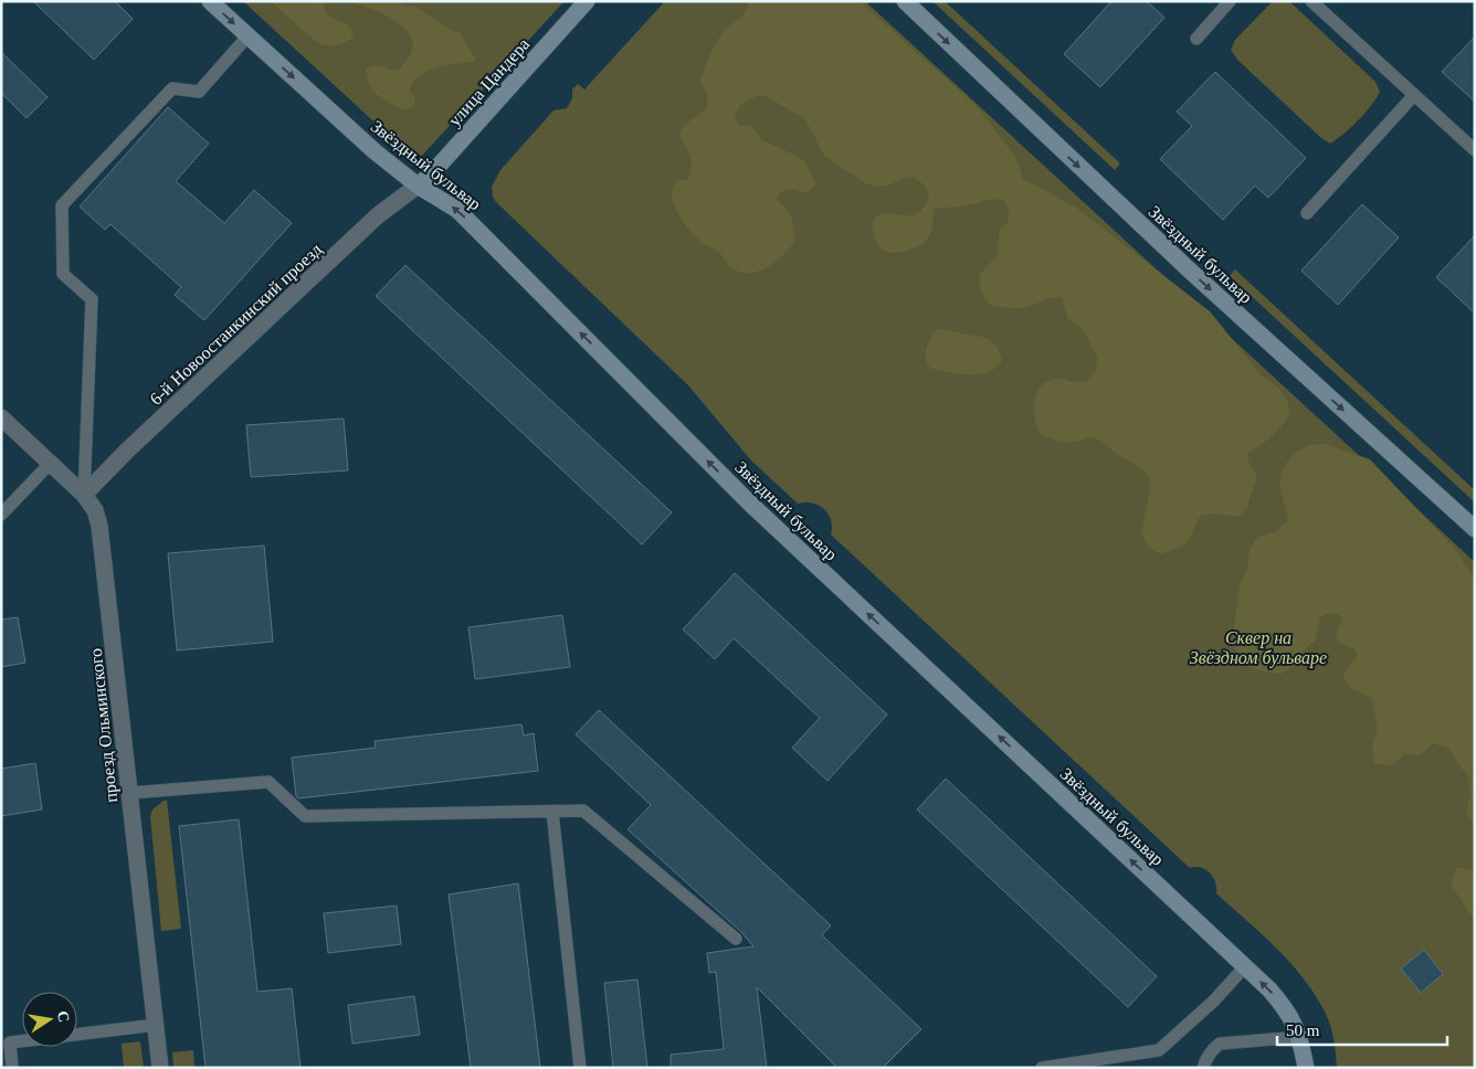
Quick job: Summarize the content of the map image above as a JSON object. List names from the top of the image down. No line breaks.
{"streets":{"street":["улица Цандера","Звёздный бульвар","6-й Новоостанкинский проезд","проезд Ольминского"]},"crossings":[["улица Цандера","Звёздный бульвар"],["улица Цандера","6-й Новоостанкинский проезд"],["Звёздный бульвар","6-й Новоостанкинский проезд"],["6-й Новоостанкинский проезд","проезд Ольминского"]],"parks":["Сквер на Звёздном бульваре"],"scale_bar":"50 m","north":"right"}
